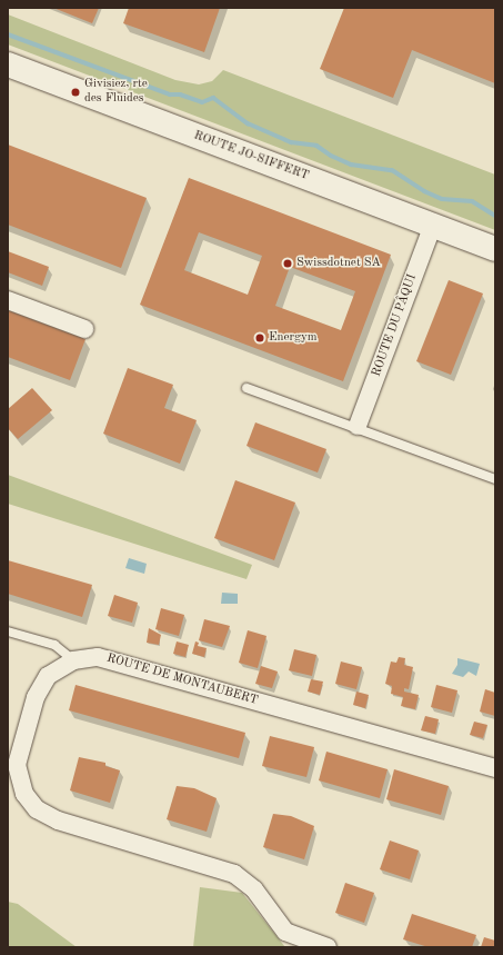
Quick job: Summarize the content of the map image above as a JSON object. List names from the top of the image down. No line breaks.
{"streets":{"street":["ROUTE JO-SIFFERT","ROUTE DU PÂQUI","ROUTE DE MONTAUBERT"]},"crossings":[["ROUTE JO-SIFFERT","ROUTE DU PÂQUI"]],"places":["Givisiez, rte des Fluides","Swissdotnet SA","Energym"]}
